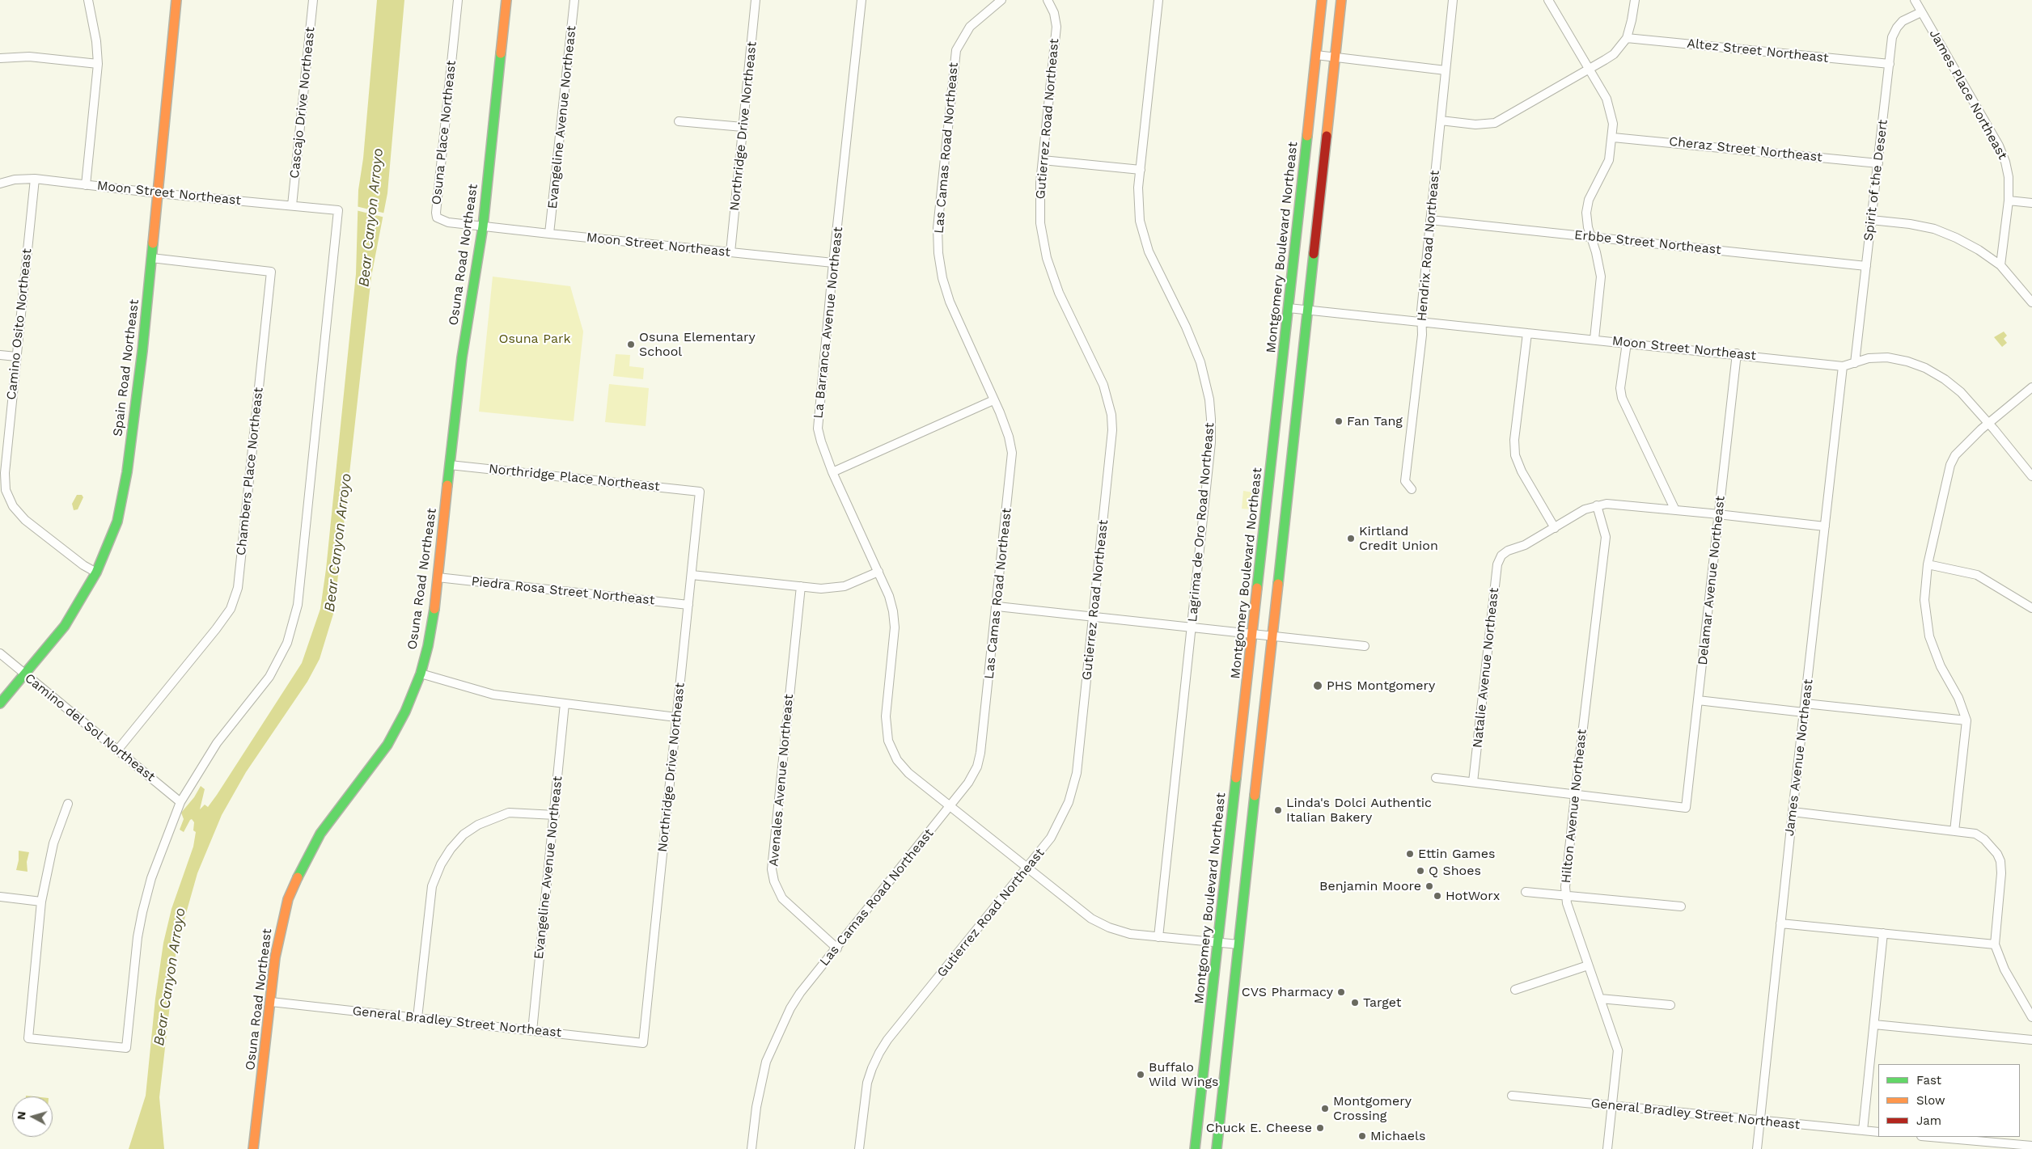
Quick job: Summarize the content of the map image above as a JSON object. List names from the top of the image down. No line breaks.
{"streets":{"main road":["Montgomery Boulevard Northeast","Osuna Road Northeast","Spain Road Northeast"],"street":["Altez Street Northeast","James Place Northeast","Cascajo Drive Northeast","Evangeline Avenue Northeast","Gutierrez Road Northeast","Northridge Drive Northeast","Osuna Place Northeast","Las Camas Road Northeast","Cheraz Street Northeast","Spirit of the Desert","Moon Street Northeast","Erbbe Street Northeast","Hendrix Road Northeast","La Barranca Avenue Northeast","Camino Osito Northeast","Chambers Place Northeast","Northridge Place Northeast","Lagrima de Oro Road Northeast","Delamar Avenue Northeast","Piedra Rosa Street Northeast","Natalie Avenue Northeast","Camino del Sol Northeast","James Avenue Northeast","Avenales Avenue Northeast","Hilton Avenue Northeast","General Bradley Street Northeast"]},"crossings":[["Altez Street Northeast","Spirit of the Desert"],["James Place Northeast","Spirit of the Desert"],["Cascajo Drive Northeast","Moon Street Northeast"],["Evangeline Avenue Northeast","Moon Street Northeast"],["Evangeline Avenue Northeast","General Bradley Street Northeast"],["Gutierrez Road Northeast","La Barranca Avenue Northeast"],["Northridge Drive Northeast","Moon Street Northeast"],["Northridge Drive Northeast","Northridge Place Northeast"],["Northridge Drive Northeast","Piedra Rosa Street Northeast"],["Northridge Drive Northeast","General Bradley Street Northeast"],["Osuna Place Northeast","Moon Street Northeast"],["Osuna Place Northeast","Osuna Road Northeast"],["Las Camas Road Northeast","La Barranca Avenue Northeast"],["Las Camas Road Northeast","Avenales Avenue Northeast"],["Cheraz Street Northeast","Spirit of the Desert"],["Spirit of the Desert","Moon Street Northeast"],["Spirit of the Desert","Erbbe Street Northeast"],["Moon Street Northeast","Hendrix Road Northeast"],["Moon Street Northeast","Montgomery Boulevard Northeast"],["Moon Street Northeast","Osuna Road Northeast"],["Moon Street Northeast","La Barranca Avenue Northeast"],["Moon Street Northeast","Camino Osito Northeast"],["Moon Street Northeast","Spain Road Northeast"],["Moon Street Northeast","Delamar Avenue Northeast"],["Moon Street Northeast","Camino del Sol Northeast"],["Moon Street Northeast","James Avenue Northeast"],["Erbbe Street Northeast","Hendrix Road Northeast"],["Montgomery Boulevard Northeast","La Barranca Avenue Northeast"],["Osuna Road Northeast","Northridge Place Northeast"],["Osuna Road Northeast","Piedra Rosa Street Northeast"],["Osuna Road Northeast","General Bradley Street Northeast"],["La Barranca Avenue Northeast","Lagrima de Oro Road Northeast"],["Camino Osito Northeast","Spain Road Northeast"],["Spain Road Northeast","Chambers Place Northeast"],["Spain Road Northeast","Camino del Sol Northeast"],["Chambers Place Northeast","Camino del Sol Northeast"],["Delamar Avenue Northeast","Hilton Avenue Northeast"],["James Avenue Northeast","General Bradley Street Northeast"],["Hilton Avenue Northeast","General Bradley Street Northeast"]],"water":["Bear Canyon Arroyo"],"parks":["Osuna Park"],"places":["Osuna Elementary School","Fan Tang","Kirtland Credit Union","PHS Montgomery","Linda's Dolci Authentic Italian Bakery","Ettin Games","Q Shoes","Benjamin Moore","HotWorx","CVS Pharmacy","Target","Buffalo Wild Wings","Montgomery Crossing","Chuck E. Cheese","Michaels"],"legend":["Fast","Slow","Jam"],"north":"left"}
